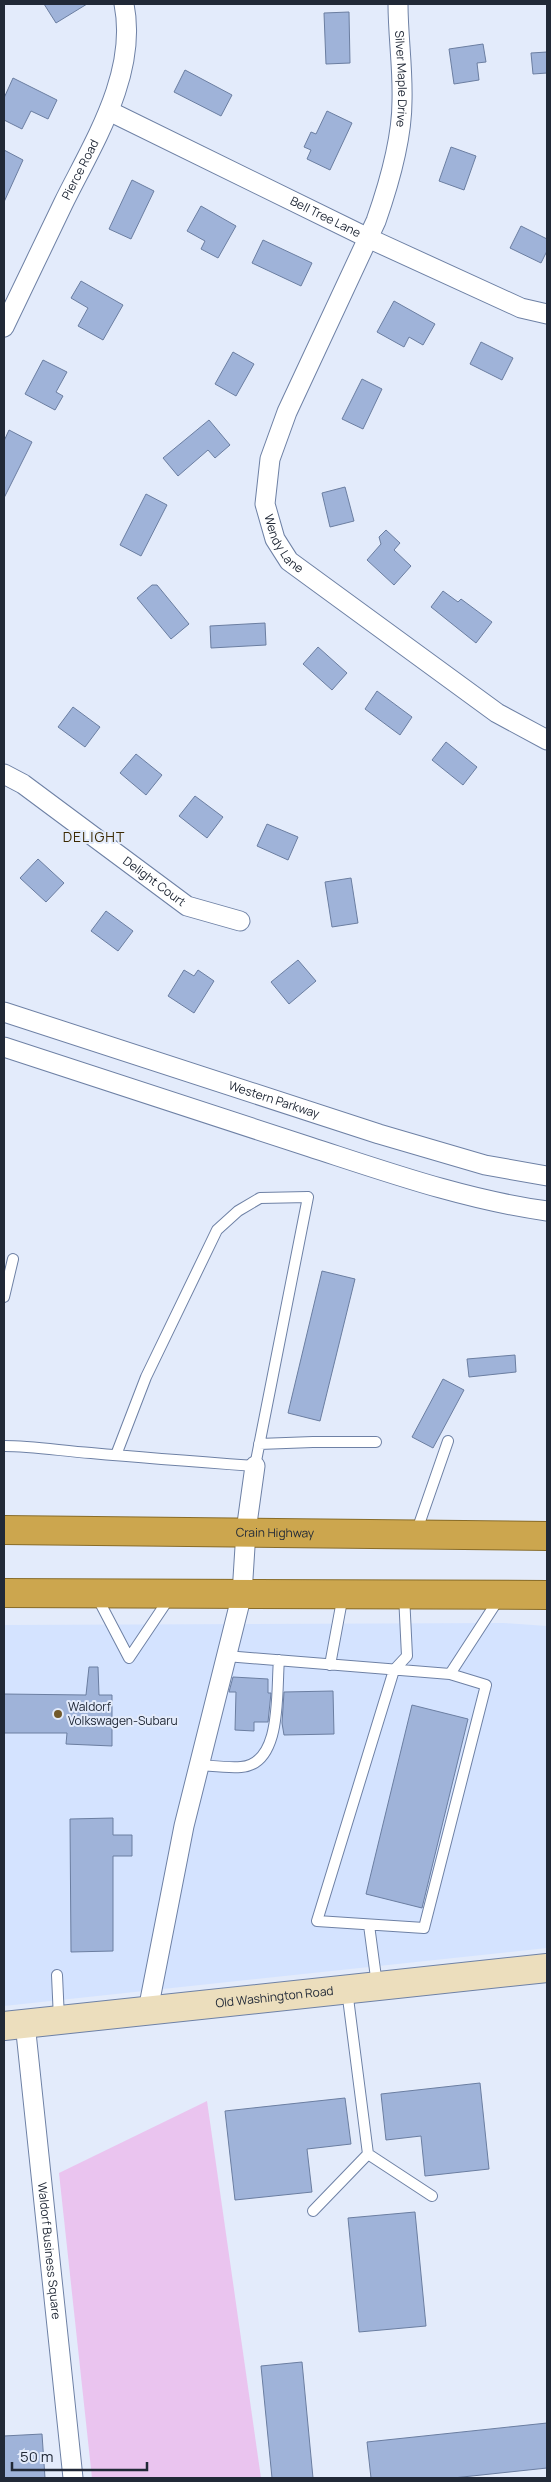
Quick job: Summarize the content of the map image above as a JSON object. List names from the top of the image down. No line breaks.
{"streets":{"highway":["Crain Highway"],"main road":["Old Washington Road"],"street":["Silver Maple Drive","Pierce Road","Bell Tree Lane","Wendy Lane","Delight Court","Western Parkway","Waldorf Business Square"]},"crossings":[["Silver Maple Drive","Bell Tree Lane"],["Silver Maple Drive","Wendy Lane"],["Pierce Road","Bell Tree Lane"],["Bell Tree Lane","Wendy Lane"],["Old Washington Road","Waldorf Business Square"]],"districts":["DELIGHT"],"places":["Waldorf Volkswagen-Subaru"],"scale_bar":"50 m"}
